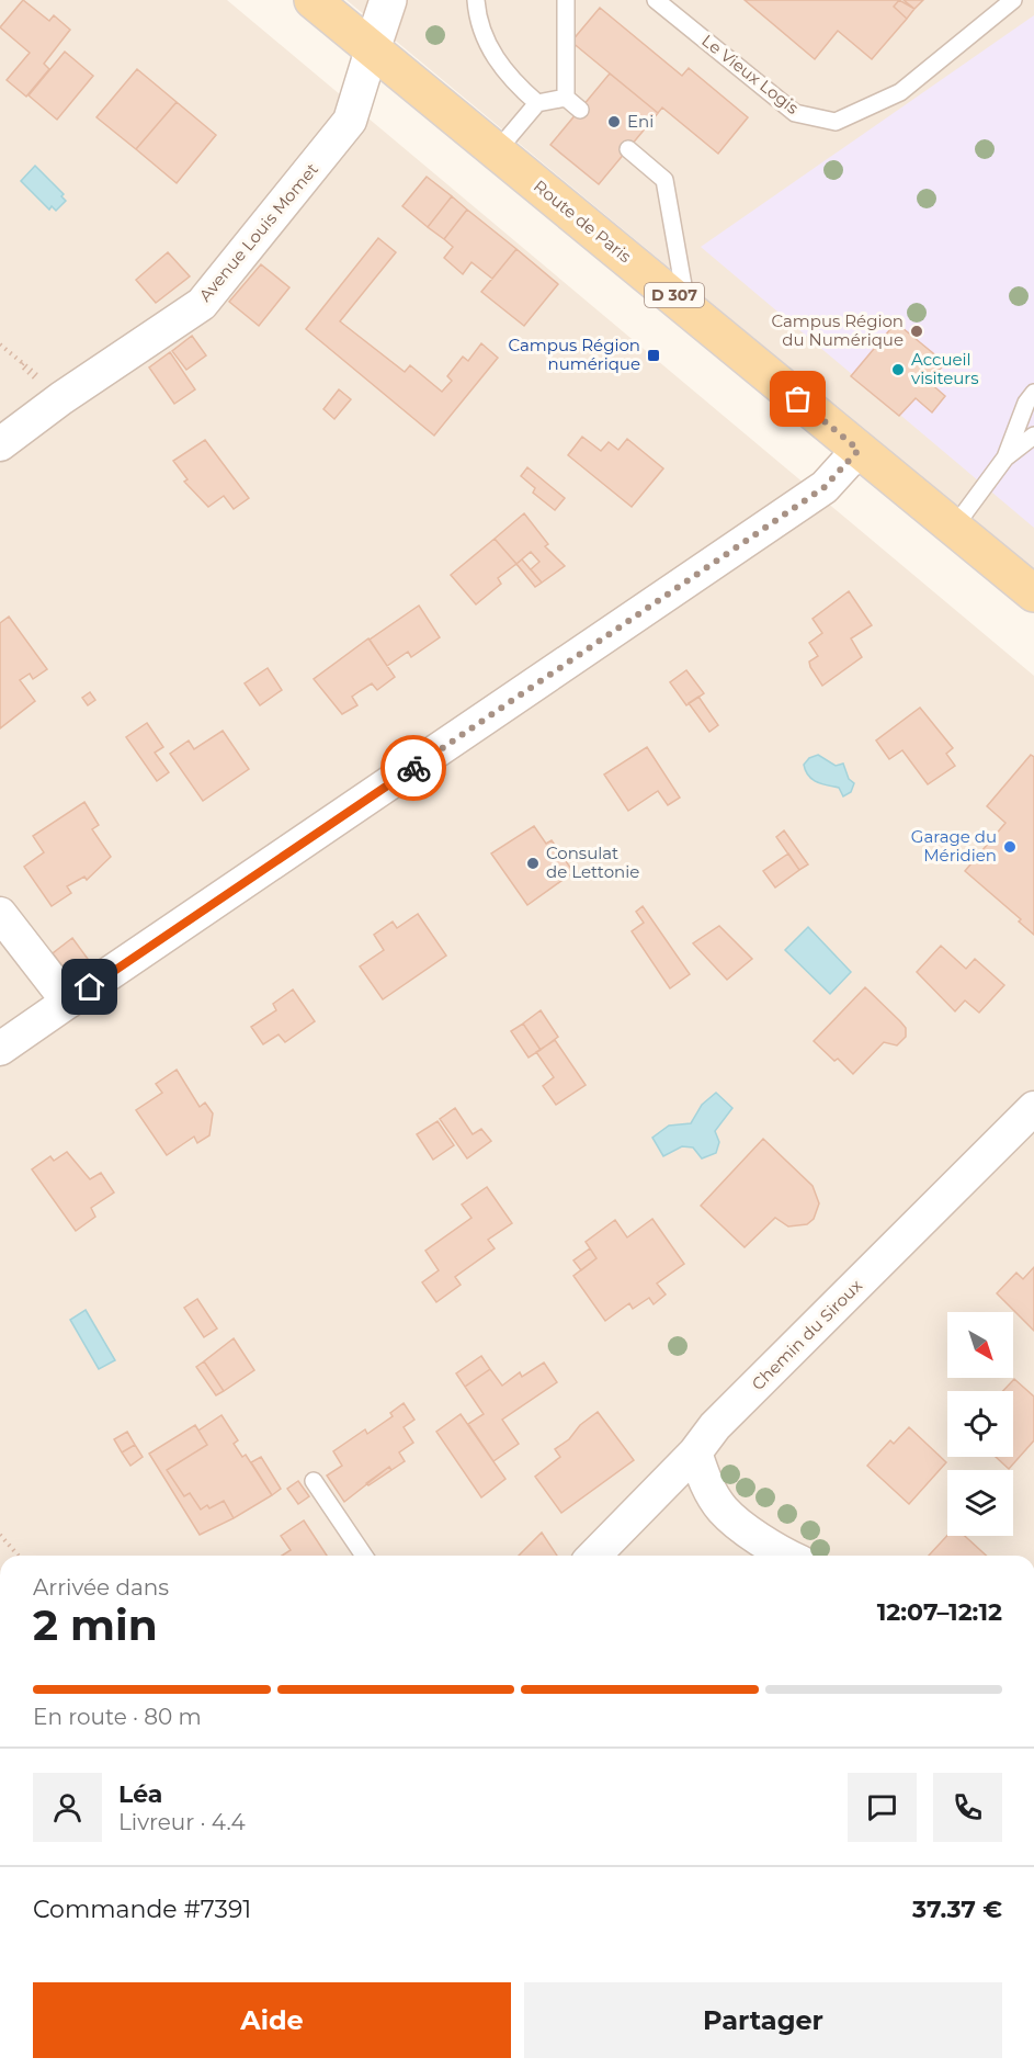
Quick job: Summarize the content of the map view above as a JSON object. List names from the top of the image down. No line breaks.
{"streets":{"main road":["Route de Paris","D 307"],"street":["Avenue Louis Momet","Chemin du Siroux"],"lane":["Le Vieux Logis"]},"crossings":[["Route de Paris","Avenue Louis Momet"]],"places":{"other":["Eni","Campus Région du Numérique","Accueil visiteurs","Garage du Méridien","Consulat de Lettonie"],"transit":["Campus Région numérique"]},"north":"bottom right","page":{"heading":["2 min","Arrivée dans","12:07–12:12"],"panel":["Léa","Livreur · 4.4","Commande #7391","37.37 €"],"bar":"En route · 80 m","buttons":["Aide","Partager"]}}
